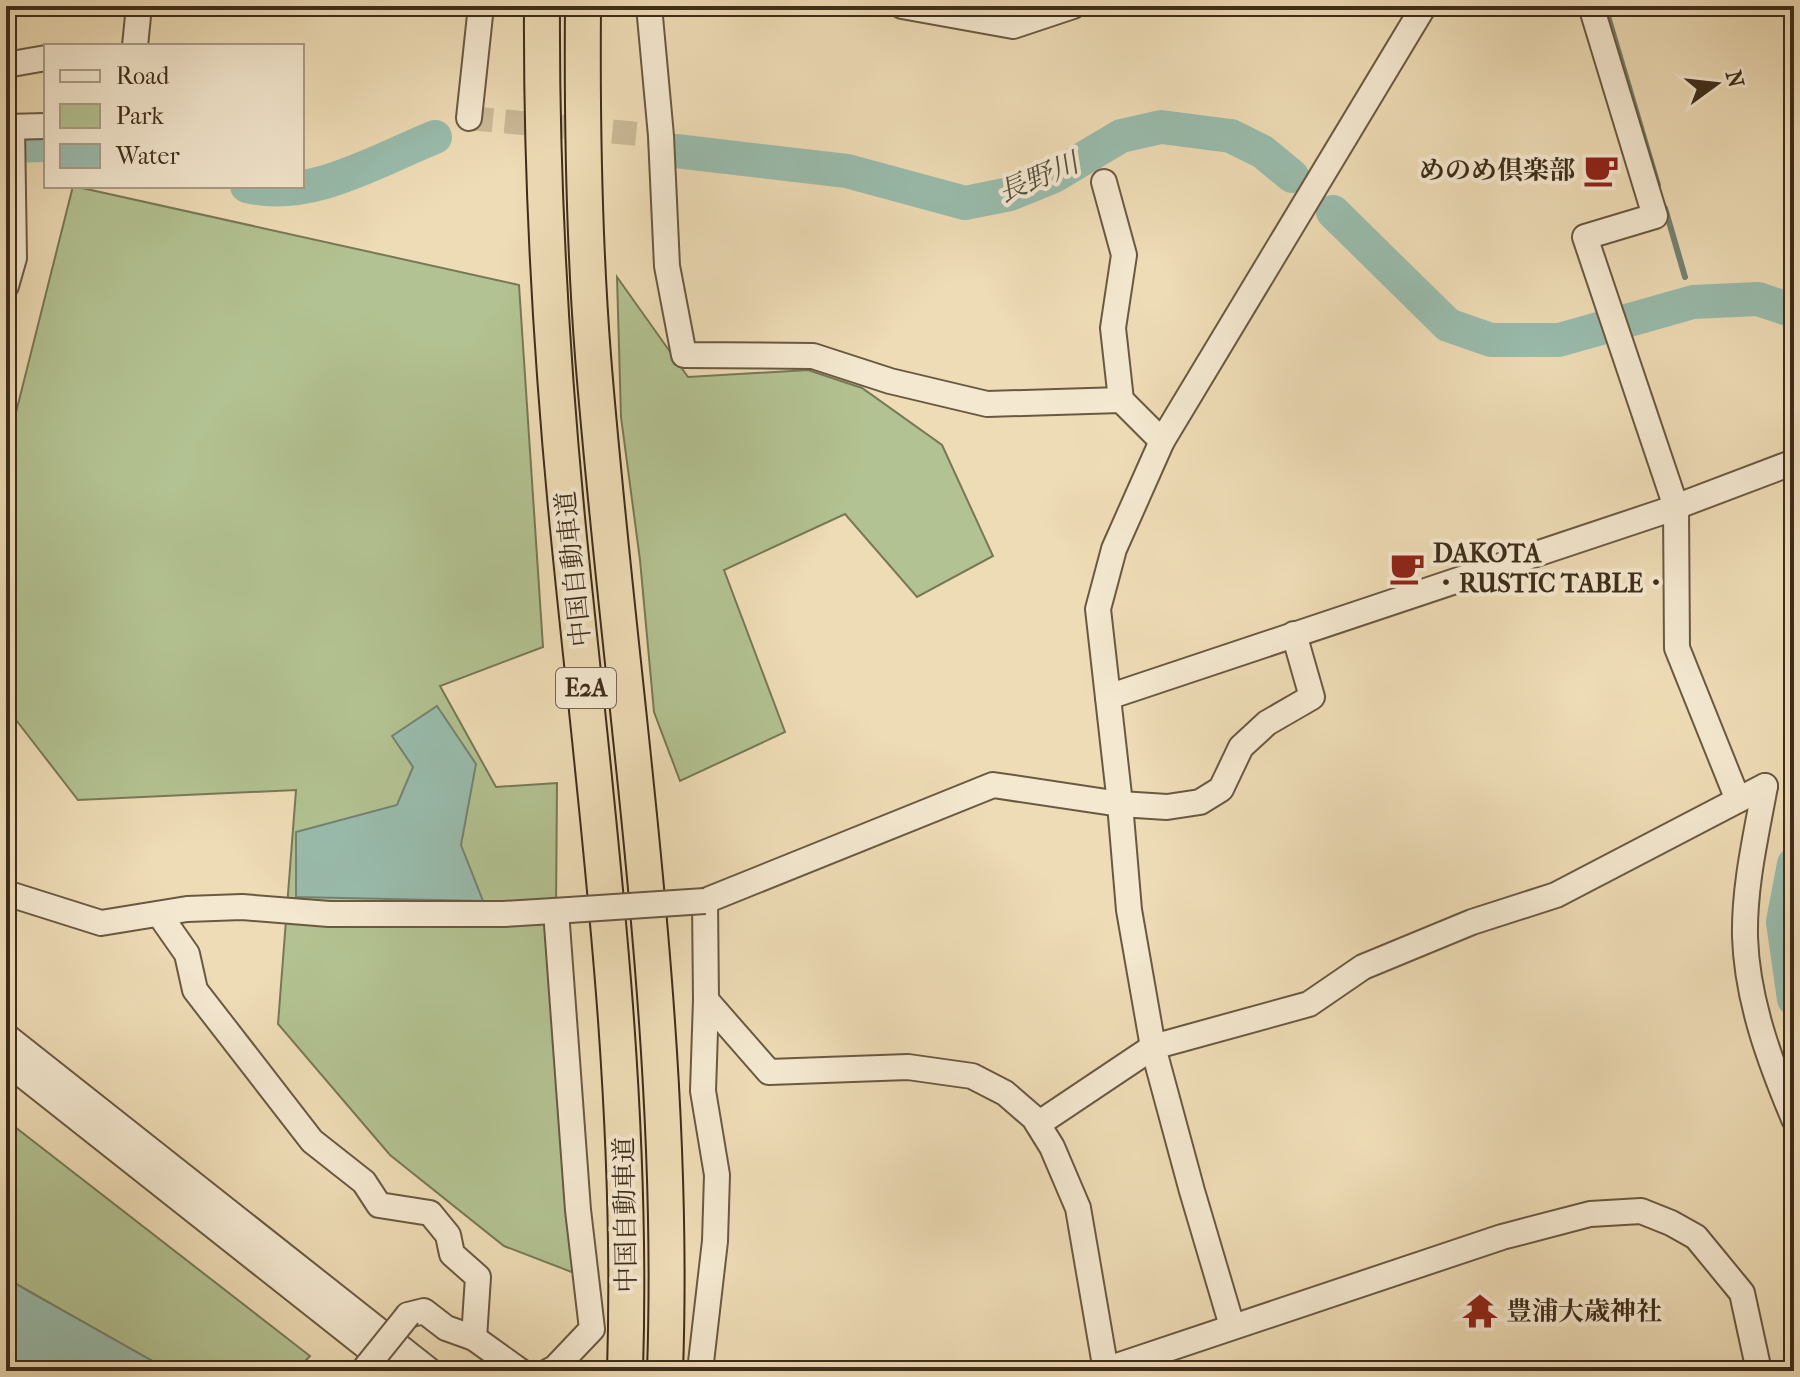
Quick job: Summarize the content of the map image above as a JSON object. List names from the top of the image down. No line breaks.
{"streets":{"highway":["中国自動車道","E2A"]},"water":["長野川"],"places":{"cafe":["めのめ倶楽部","DAKOTA ・RUSTIC TABLE・"],"temple":["豊浦大歳神社"]},"legend":["Road","Park","Water"],"north":"right"}
